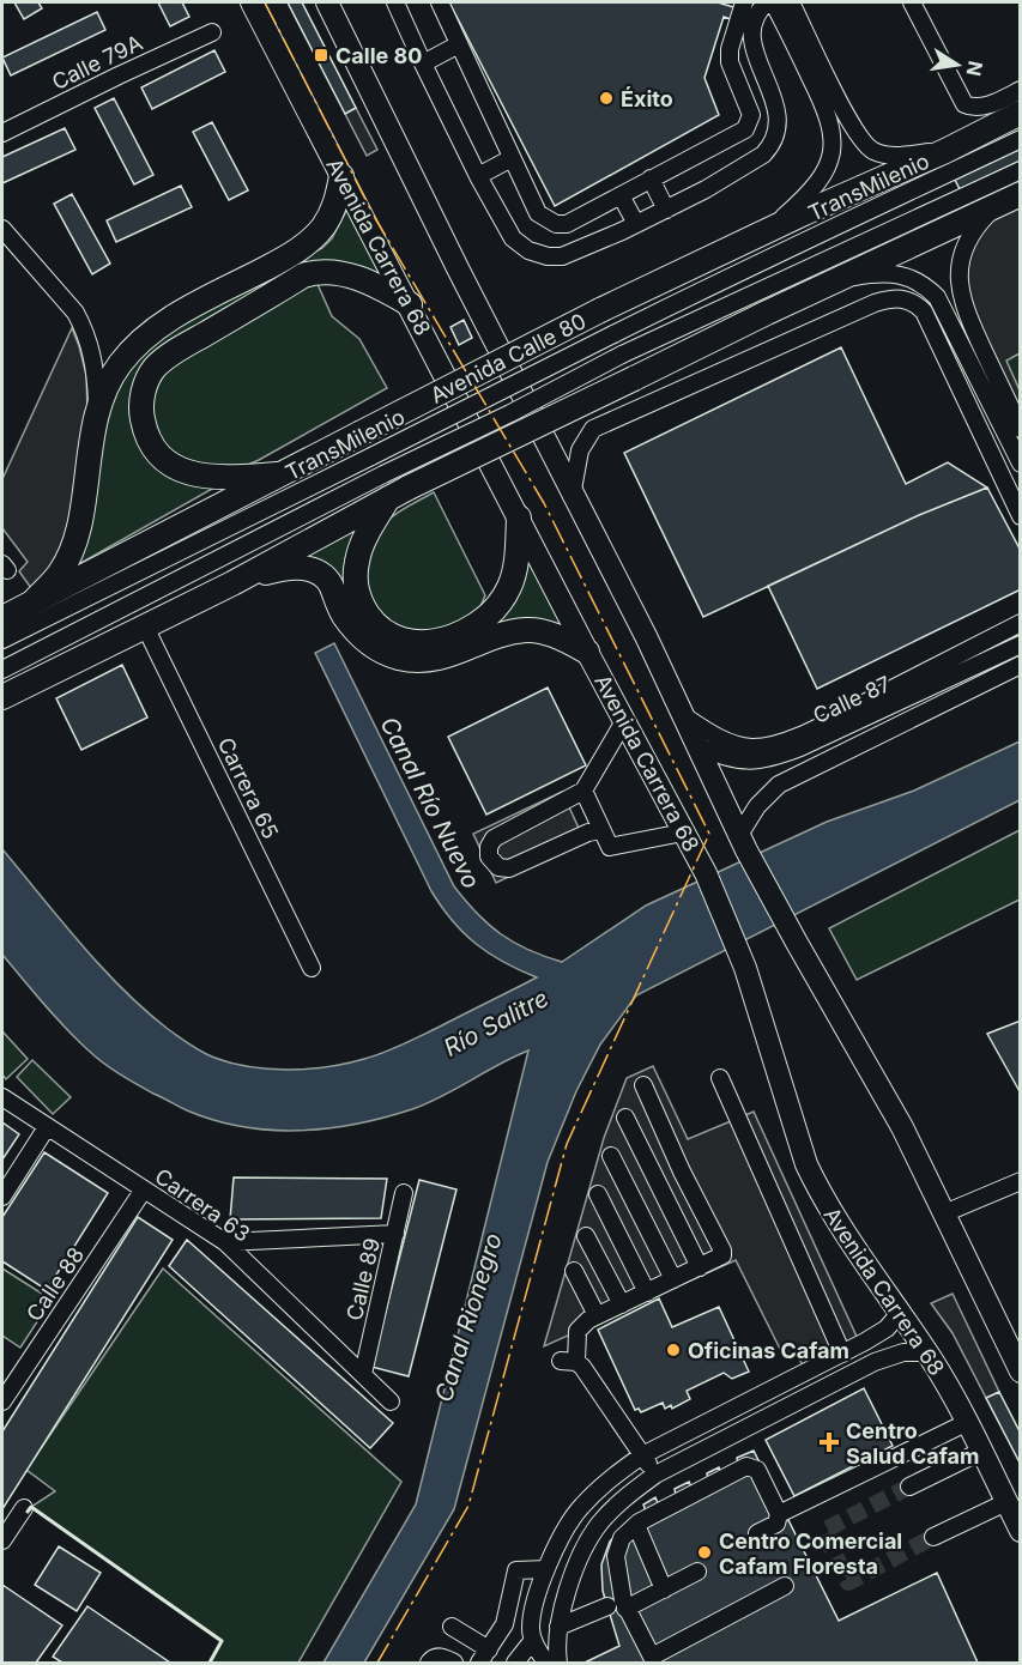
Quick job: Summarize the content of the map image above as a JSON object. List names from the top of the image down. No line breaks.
{"streets":{"highway":["Avenida Calle 80"],"main road":["Avenida Carrera 68"],"street":["Calle 79A","TransMilenio","Calle 87","Carrera 65","Carrera 63","Calle 89","Calle 88"]},"crossings":[["Carrera 63","Calle 89"],["Carrera 63","Calle 88"]],"water":["Canal Río Nuevo","Río Salitre","Canal Rionegro"],"places":{"transit":["Calle 80"],"other":["Éxito","Oficinas Cafam","Centro Comercial Cafam Floresta"],"health":["Centro Salud Cafam"]},"north":"right"}
